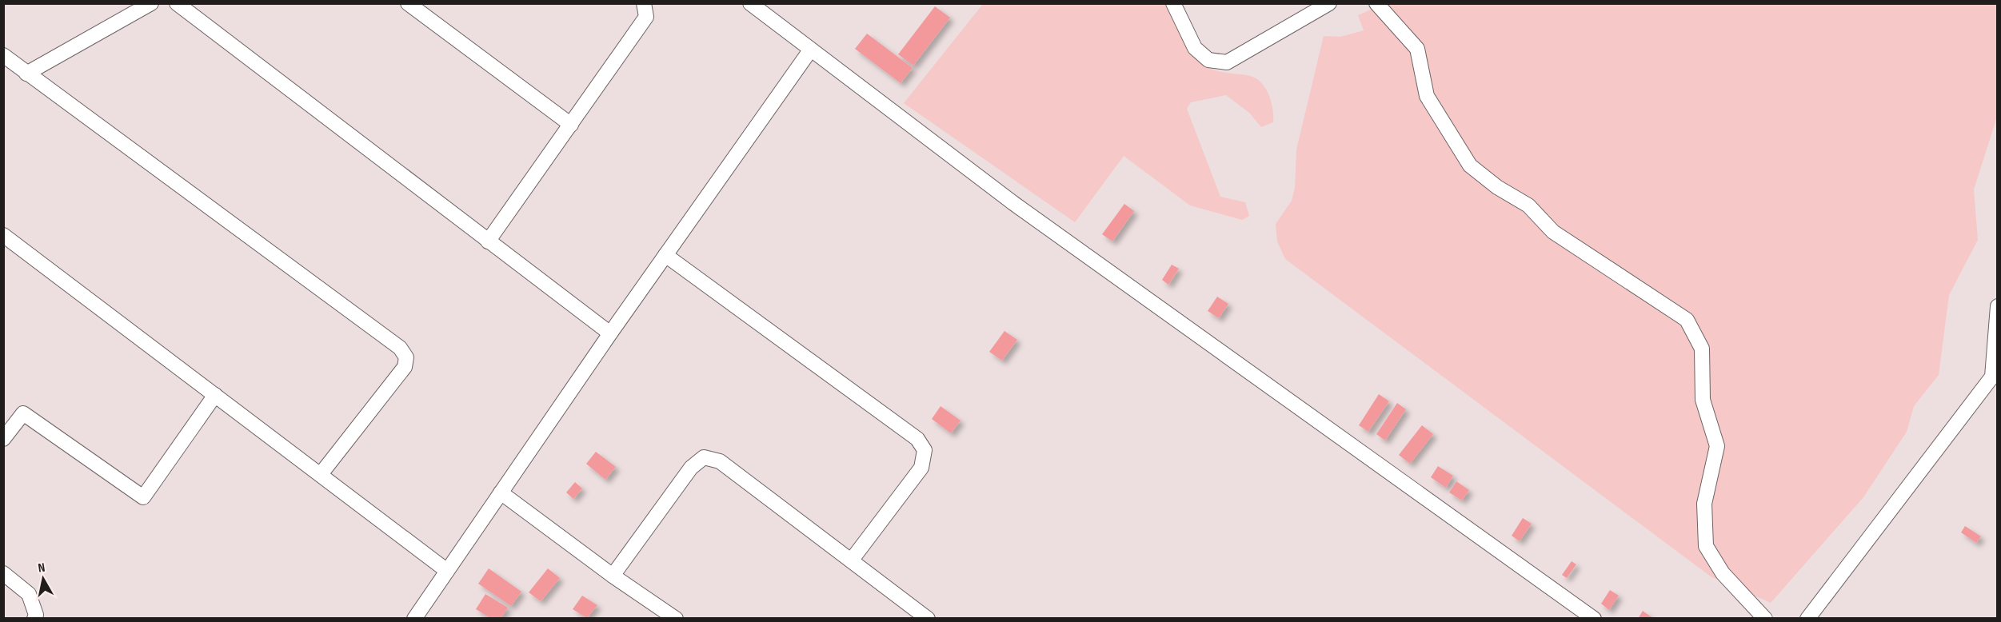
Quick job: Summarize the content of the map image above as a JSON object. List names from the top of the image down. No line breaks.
{"north":"top"}
